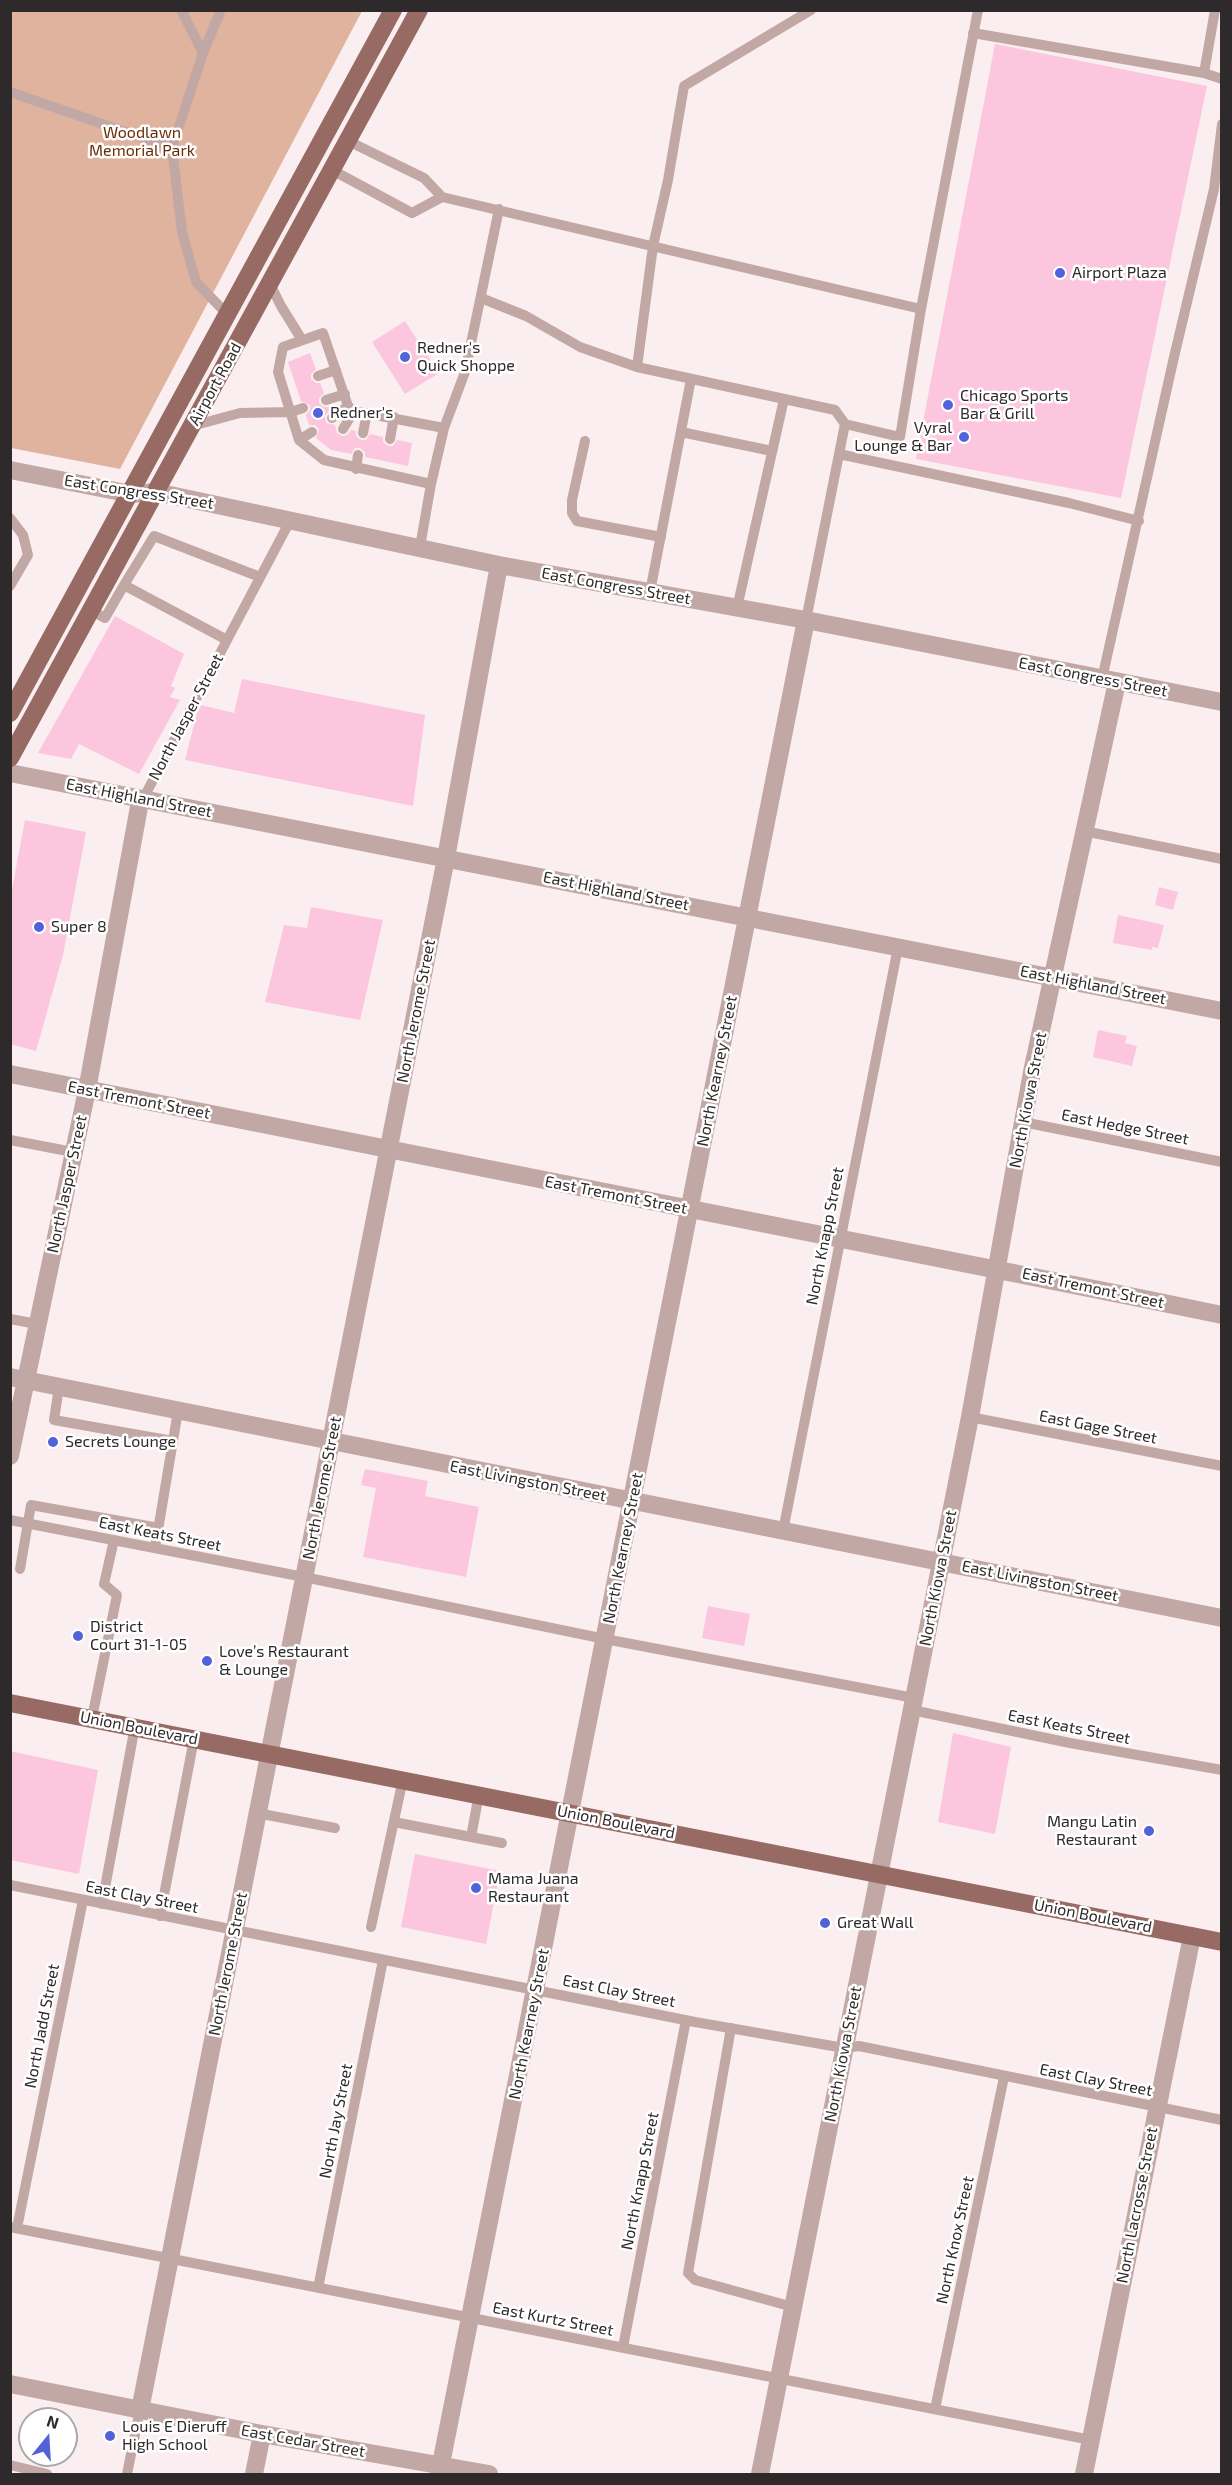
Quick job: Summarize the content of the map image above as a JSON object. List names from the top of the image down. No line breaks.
{"streets":{"main road":["Airport Road","Union Boulevard"],"street":["East Congress Street","North Jasper Street","East Highland Street","North Jerome Street","North Kearney Street","East Tremont Street","North Kiowa Street","East Livingston Street","North Lacrosse Street","East Cedar Street"],"lane":["East Hedge Street","North Knapp Street","East Gage Street","East Keats Street","East Clay Street","North Jadd Street","North Jay Street","North Knox Street","East Kurtz Street"]},"crossings":[["Airport Road","East Congress Street"],["East Congress Street","North Jasper Street"],["East Congress Street","North Jerome Street"],["East Congress Street","North Kearney Street"],["East Congress Street","North Kiowa Street"],["North Jasper Street","East Highland Street"],["North Jasper Street","East Tremont Street"],["North Jasper Street","East Livingston Street"],["East Highland Street","North Jerome Street"],["East Highland Street","North Kearney Street"],["East Highland Street","North Kiowa Street"],["East Highland Street","North Knapp Street"],["North Jerome Street","East Tremont Street"],["North Jerome Street","East Livingston Street"],["North Jerome Street","East Keats Street"],["North Jerome Street","Union Boulevard"],["North Jerome Street","East Clay Street"],["North Jerome Street","East Kurtz Street"],["North Jerome Street","East Cedar Street"],["North Kearney Street","East Tremont Street"],["North Kearney Street","East Livingston Street"],["North Kearney Street","East Keats Street"],["North Kearney Street","Union Boulevard"],["North Kearney Street","East Clay Street"],["North Kearney Street","East Kurtz Street"],["North Kearney Street","East Cedar Street"],["East Tremont Street","North Kiowa Street"],["East Tremont Street","North Knapp Street"],["North Kiowa Street","East Hedge Street"],["North Kiowa Street","East Gage Street"],["North Kiowa Street","East Livingston Street"],["North Kiowa Street","East Keats Street"],["North Kiowa Street","Union Boulevard"],["North Kiowa Street","East Clay Street"],["North Kiowa Street","East Kurtz Street"],["North Knapp Street","East Livingston Street"],["North Knapp Street","East Clay Street"],["North Knapp Street","East Kurtz Street"],["Union Boulevard","North Lacrosse Street"],["East Clay Street","North Jadd Street"],["East Clay Street","North Jay Street"],["East Clay Street","North Lacrosse Street"],["East Clay Street","North Knox Street"],["North Jadd Street","East Kurtz Street"],["North Jay Street","East Kurtz Street"],["North Lacrosse Street","East Kurtz Street"],["North Knox Street","East Kurtz Street"]],"parks":["Woodlawn Memorial Park"],"places":["Airport Plaza","Redner's Quick Shoppe","Chicago Sports Bar & Grill","Redner's","Vyral Lounge & Bar","Super 8","Secrets Lounge","District Court 31-1-05","Love’s Restaurant & Lounge","Mangu Latin Restaurant","Mama Juana Restaurant","Great Wall","Louis E Dieruff High School"],"north":"top"}
